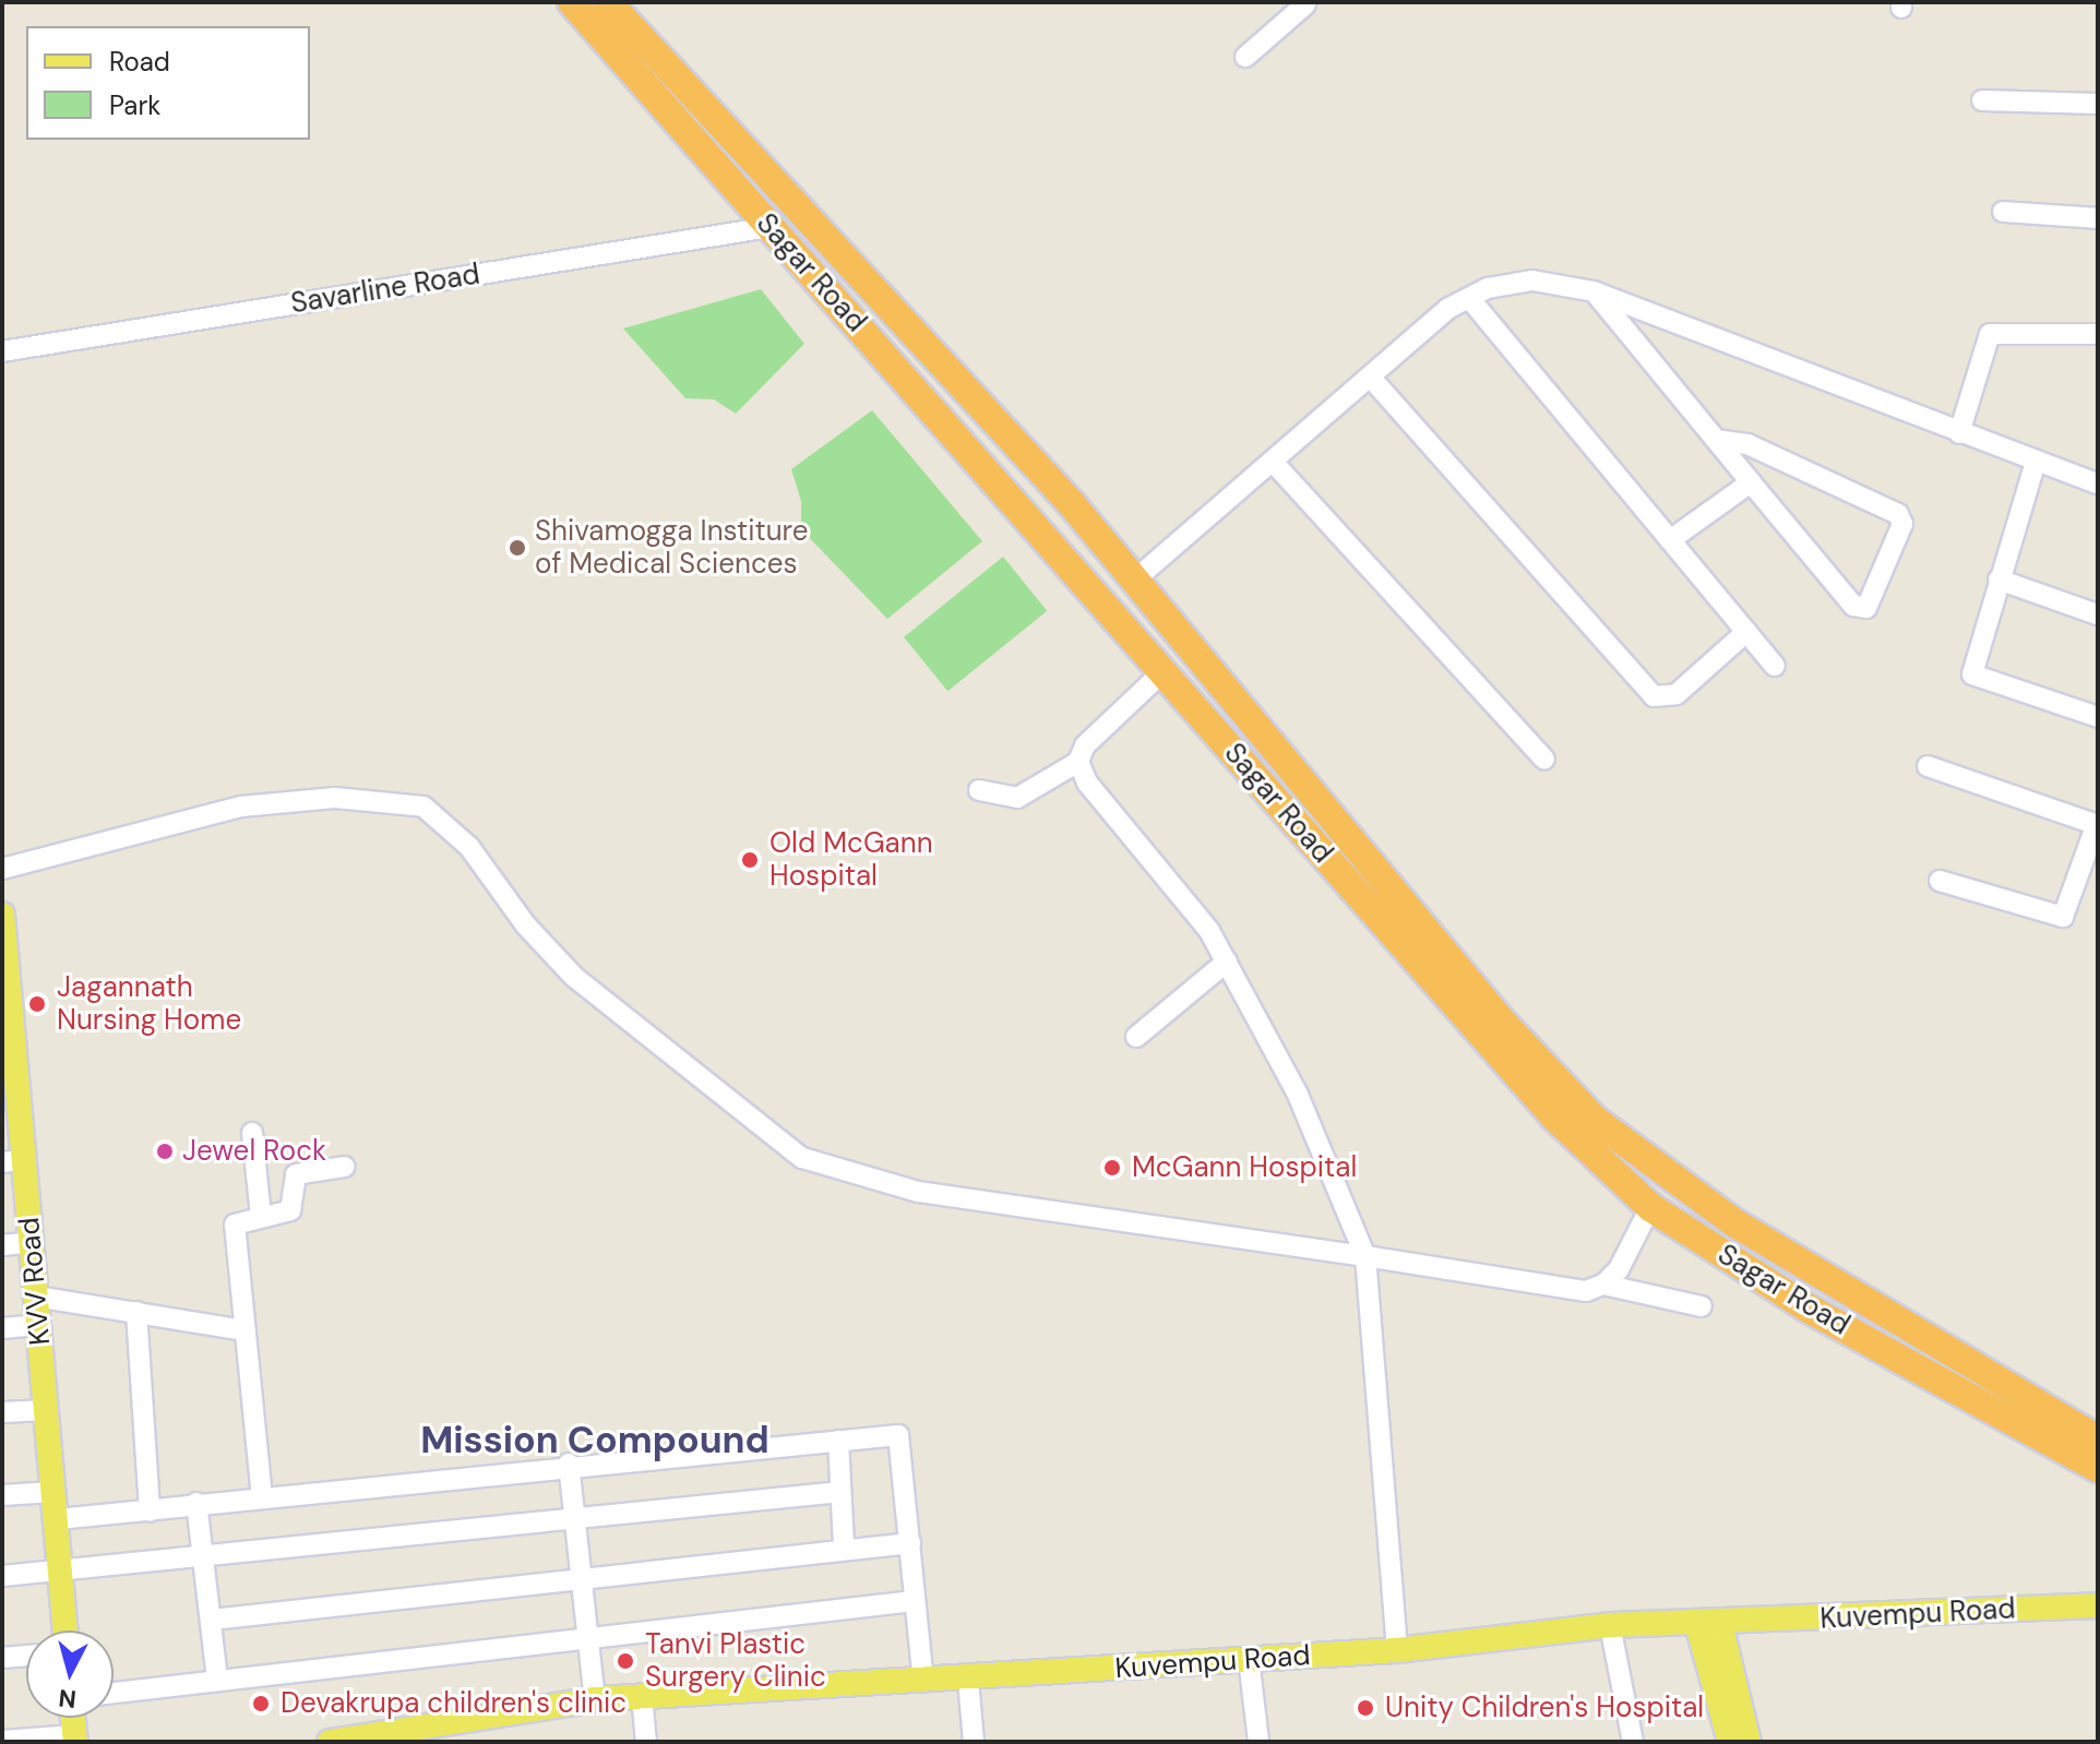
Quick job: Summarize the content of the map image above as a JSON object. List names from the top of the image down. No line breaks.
{"streets":{"highway":["Sagar Road"],"main road":["KVV Road","Kuvempu Road"],"street":["Savarline Road"]},"crossings":[["Sagar Road","Savarline Road"]],"districts":["Mission Compound"],"places":["Shivamogga Institure of Medical Sciences","Old McGann Hospital","Jagannath Nursing Home","Jewel Rock","McGann Hospital","Tanvi Plastic Surgery Clinic","Devakrupa children's clinic","Unity Children's Hospital"],"legend":["Road","Park"],"north":"bottom"}
